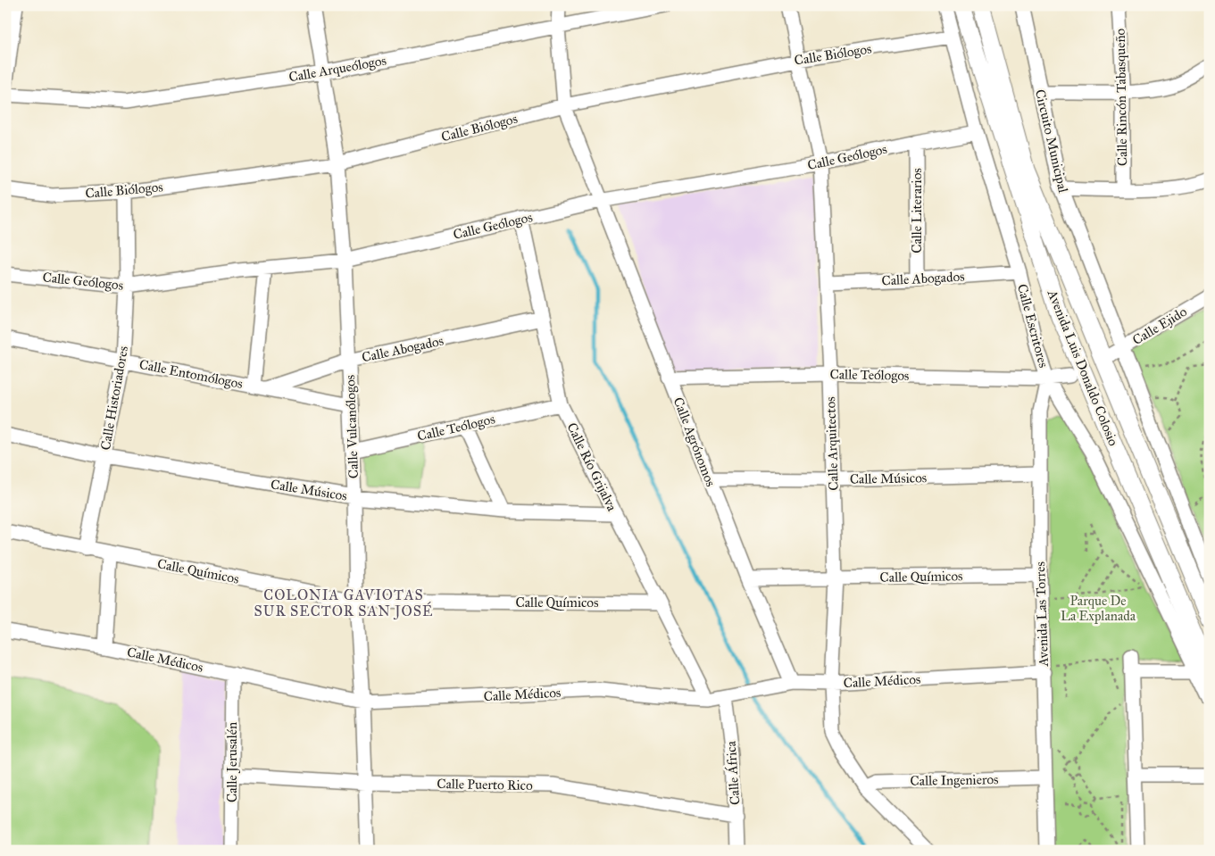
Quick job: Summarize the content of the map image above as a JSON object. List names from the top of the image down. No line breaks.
{"streets":{"main road":["Avenida Luis Donaldo Colosio"],"street":["Calle Biólogos","Calle Arqueólogos","Calle Rincón Tabasqueño","Circuito Municipal","Calle Geólogos","Calle Literarios","Calle Abogados","Calle Escritores","Calle Ejido","Calle Entomólogos","Calle Teólogos","Calle Historiadores","Calle Vulcanólogos","Calle Agrónomos","Calle Arquitectos","Calle Río Grijalva","Calle Músicos","Calle Químicos","Avenida Las Torres","Calle Médicos","Calle Jerusalén","Calle África","Calle Ingenieros","Calle Puerto Rico"]},"crossings":[["Calle Biólogos","Calle Escritores"],["Calle Biólogos","Calle Historiadores"],["Calle Biólogos","Calle Vulcanólogos"],["Calle Biólogos","Calle Agrónomos"],["Calle Biólogos","Calle Arquitectos"],["Calle Arqueólogos","Calle Vulcanólogos"],["Calle Arqueólogos","Calle Agrónomos"],["Circuito Municipal","Calle Ejido"],["Calle Geólogos","Calle Literarios"],["Calle Geólogos","Calle Escritores"],["Calle Geólogos","Calle Historiadores"],["Calle Geólogos","Calle Vulcanólogos"],["Calle Geólogos","Calle Agrónomos"],["Calle Geólogos","Calle Arquitectos"],["Calle Geólogos","Calle Río Grijalva"],["Calle Literarios","Calle Abogados"],["Calle Abogados","Calle Escritores"],["Calle Abogados","Calle Entomólogos"],["Calle Abogados","Calle Vulcanólogos"],["Calle Abogados","Calle Arquitectos"],["Calle Abogados","Calle Río Grijalva"],["Calle Escritores","Avenida Luis Donaldo Colosio"],["Calle Escritores","Calle Teólogos"],["Calle Escritores","Avenida Las Torres"],["Calle Entomólogos","Calle Historiadores"],["Calle Entomólogos","Calle Vulcanólogos"],["Calle Teólogos","Calle Vulcanólogos"],["Calle Teólogos","Calle Agrónomos"],["Calle Teólogos","Calle Arquitectos"],["Calle Teólogos","Calle Río Grijalva"],["Calle Teólogos","Avenida Las Torres"],["Calle Historiadores","Calle Músicos"],["Calle Historiadores","Calle Químicos"],["Calle Vulcanólogos","Calle Músicos"],["Calle Vulcanólogos","Calle Químicos"],["Calle Vulcanólogos","Calle Médicos"],["Calle Vulcanólogos","Calle Puerto Rico"],["Calle Agrónomos","Calle Músicos"],["Calle Agrónomos","Calle Químicos"],["Calle Agrónomos","Calle Médicos"],["Calle Arquitectos","Calle Músicos"],["Calle Arquitectos","Calle Químicos"],["Calle Arquitectos","Calle Médicos"],["Calle Arquitectos","Calle Ingenieros"],["Calle Río Grijalva","Calle Músicos"],["Calle Río Grijalva","Calle Químicos"],["Calle Río Grijalva","Calle Médicos"],["Calle Músicos","Avenida Las Torres"],["Calle Químicos","Avenida Las Torres"],["Avenida Las Torres","Calle Médicos"],["Avenida Las Torres","Calle Ingenieros"],["Calle Médicos","Calle Jerusalén"],["Calle Médicos","Calle África"],["Calle Jerusalén","Calle Puerto Rico"],["Calle África","Calle Puerto Rico"]],"districts":["COLONIA GAVIOTAS SUR SECTOR SAN JOSÉ"],"parks":["Parque De La Explanada"]}
